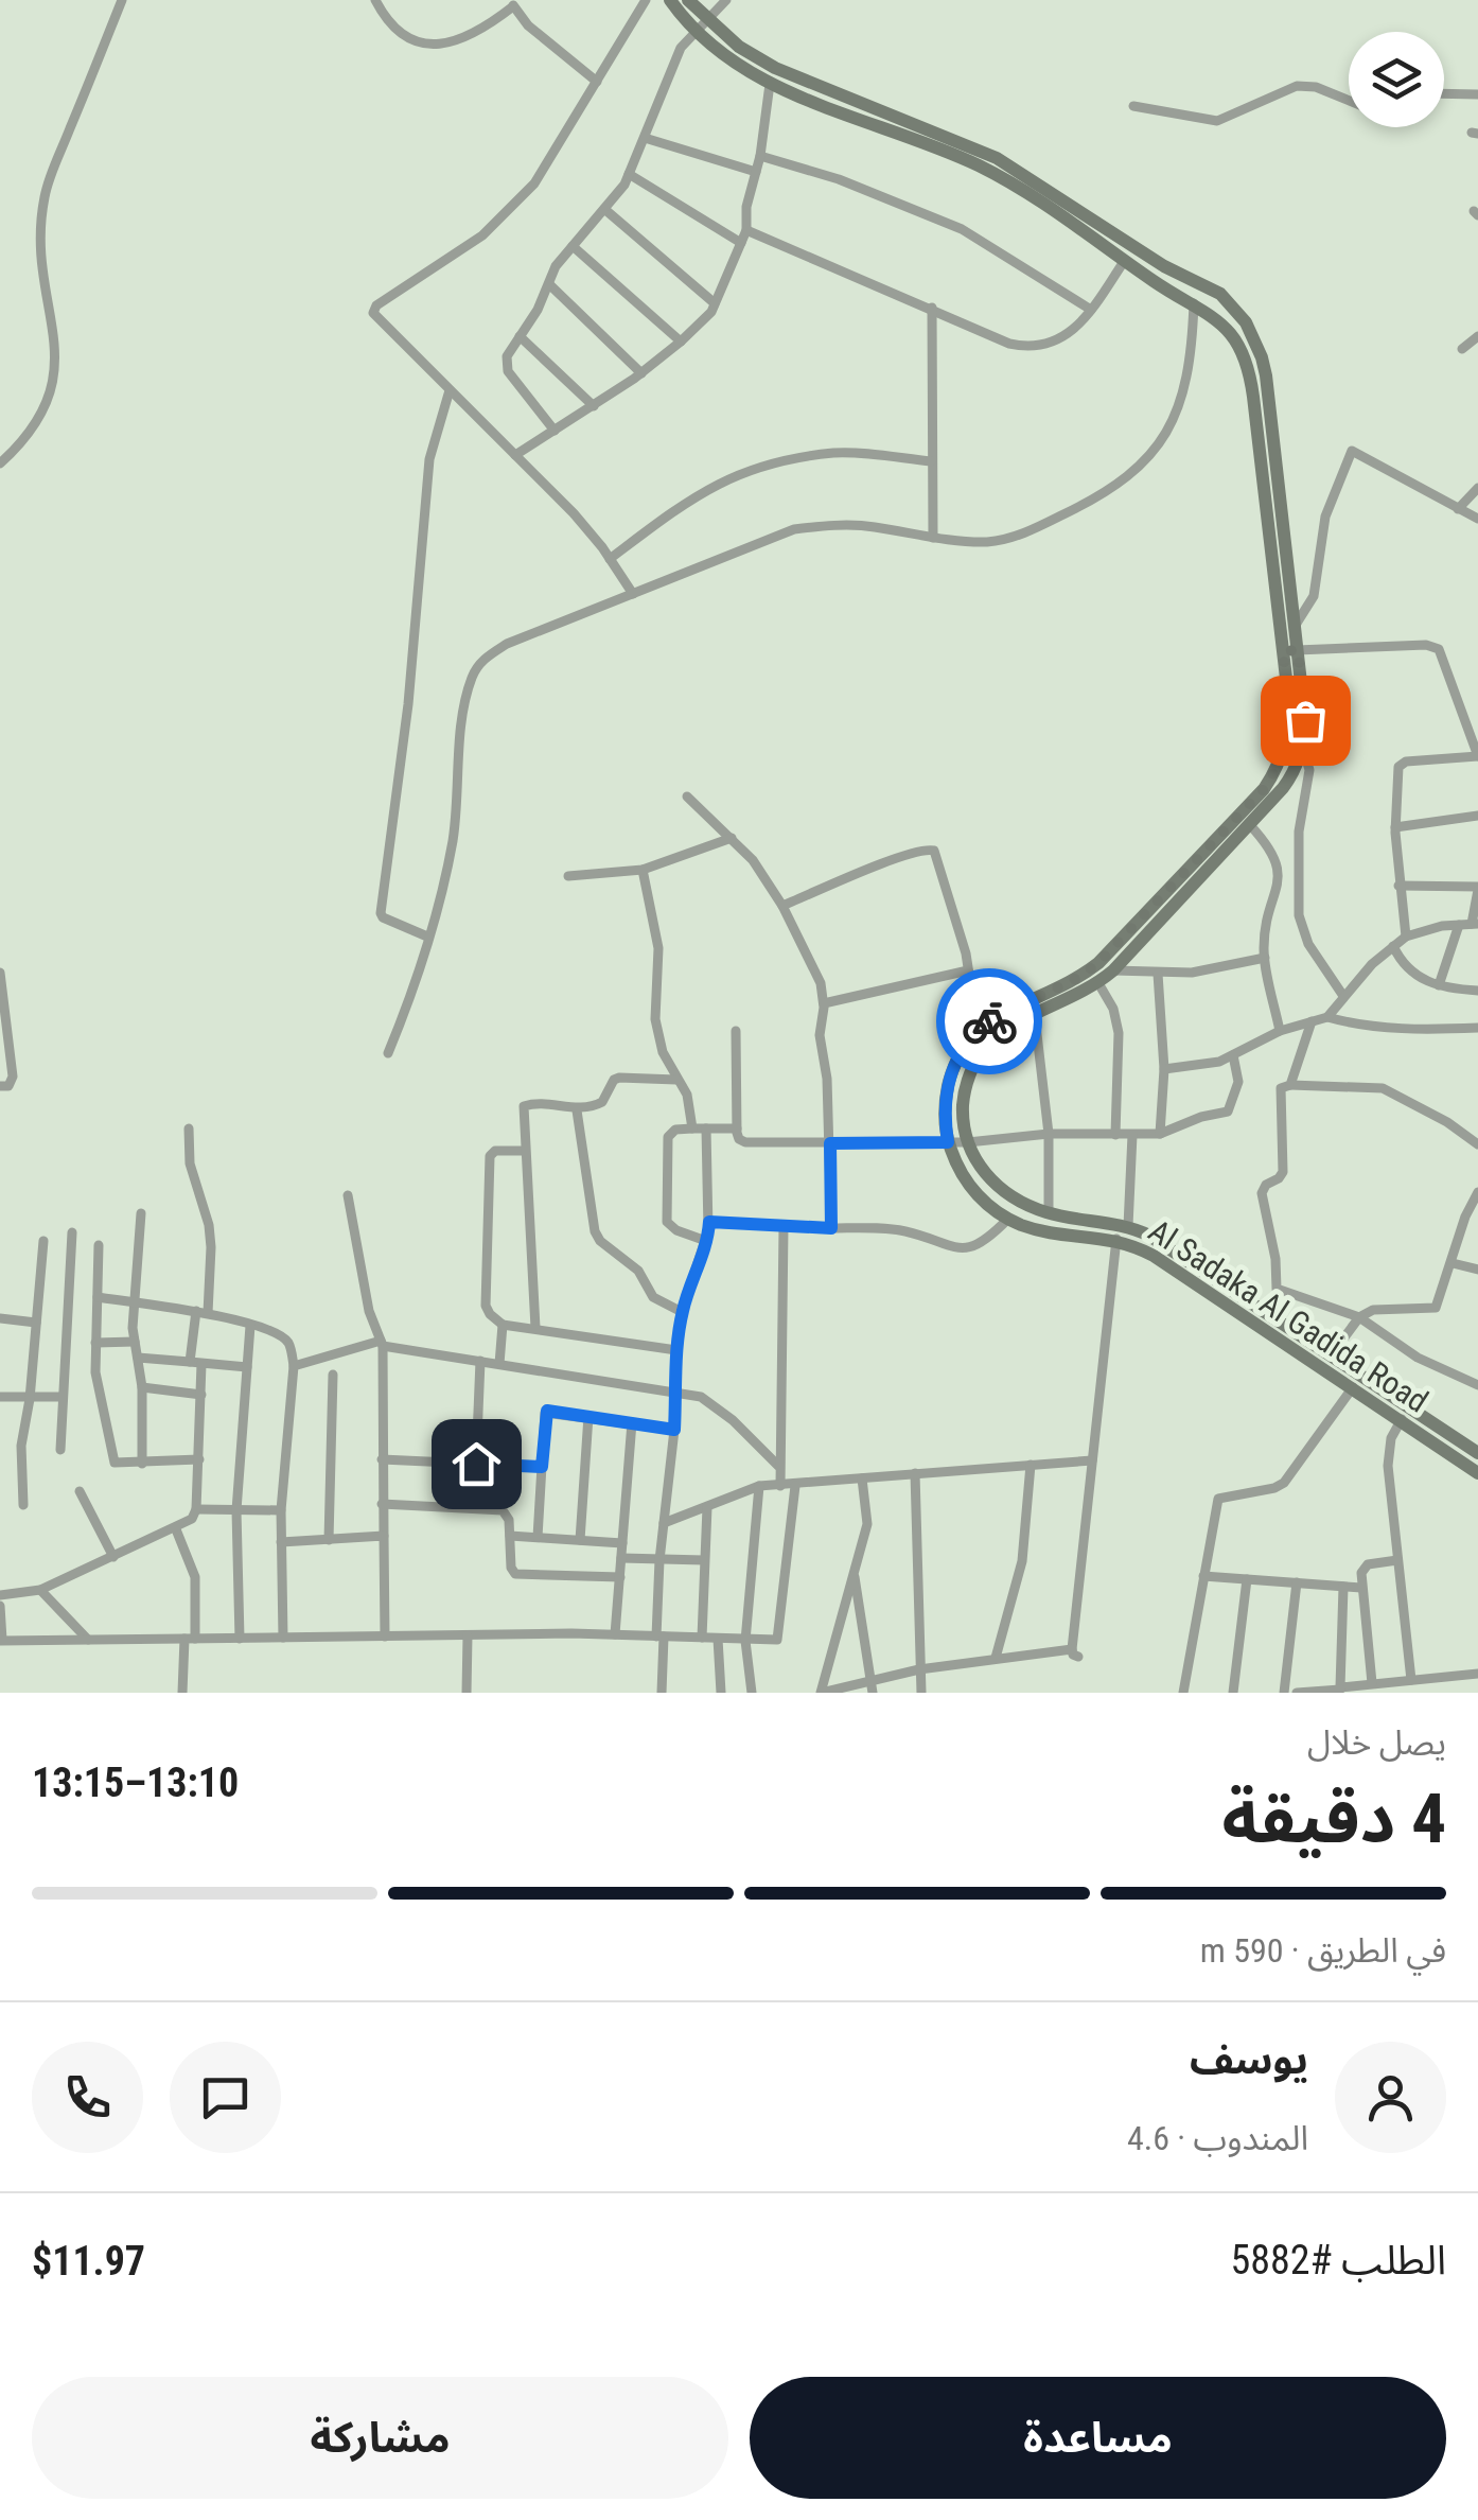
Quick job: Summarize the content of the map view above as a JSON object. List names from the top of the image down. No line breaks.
{"streets":{"street":["Al Sadaka Al Gadida Road"]},"page":{"heading":["4 دقيقة","يصل خلال","13:10–13:15"],"panel":["يوسف","المندوب · 4.6","الطلب #5882","$11.97"],"bar":"في الطريق · 590 m","buttons":["مساعدة","مشاركة"]}}
